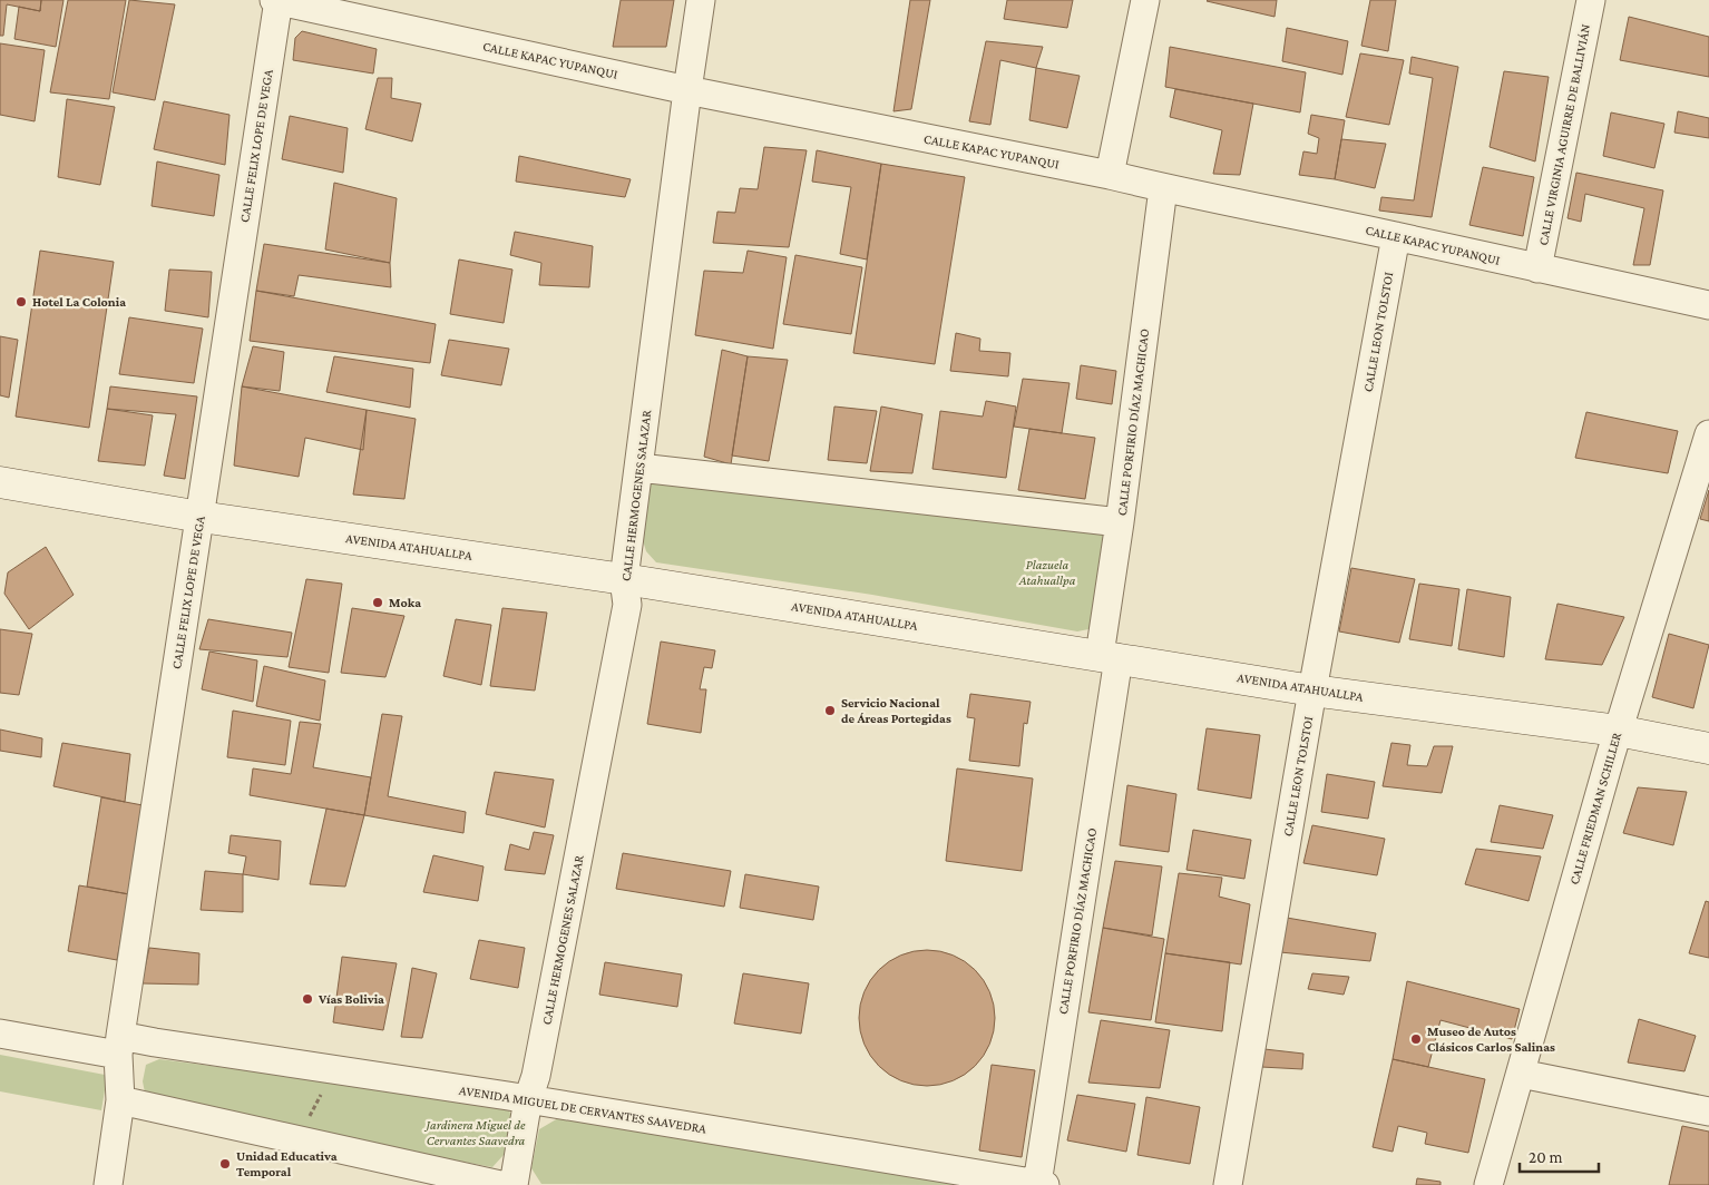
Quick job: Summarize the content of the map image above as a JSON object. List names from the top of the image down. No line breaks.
{"streets":{"main road":["AVENIDA ATAHUALLPA"],"street":["CALLE KAPAC YUPANQUI","CALLE VIRGINIA AGUIRRE DE BALLIVIÁN","CALLE FELIX LOPE DE VEGA","CALLE LEON TOLSTOI","CALLE PORFIRIO DÍAZ MACHICAO","CALLE HERMOGENES SALAZAR","CALLE FRIEDMAN SCHILLER","AVENIDA MIGUEL DE CERVANTES SAAVEDRA"]},"crossings":[["CALLE KAPAC YUPANQUI","CALLE VIRGINIA AGUIRRE DE BALLIVIÁN"],["CALLE KAPAC YUPANQUI","CALLE FELIX LOPE DE VEGA"],["CALLE KAPAC YUPANQUI","CALLE LEON TOLSTOI"],["CALLE KAPAC YUPANQUI","CALLE PORFIRIO DÍAZ MACHICAO"],["CALLE KAPAC YUPANQUI","CALLE HERMOGENES SALAZAR"],["CALLE FELIX LOPE DE VEGA","AVENIDA ATAHUALLPA"],["CALLE FELIX LOPE DE VEGA","AVENIDA MIGUEL DE CERVANTES SAAVEDRA"],["CALLE LEON TOLSTOI","AVENIDA ATAHUALLPA"],["CALLE PORFIRIO DÍAZ MACHICAO","AVENIDA ATAHUALLPA"],["CALLE PORFIRIO DÍAZ MACHICAO","AVENIDA MIGUEL DE CERVANTES SAAVEDRA"],["CALLE HERMOGENES SALAZAR","AVENIDA ATAHUALLPA"],["CALLE HERMOGENES SALAZAR","AVENIDA MIGUEL DE CERVANTES SAAVEDRA"],["AVENIDA ATAHUALLPA","CALLE FRIEDMAN SCHILLER"]],"parks":["Plazuela Atahuallpa","Jardinera Miguel de Cervantes Saavedra"],"places":["Hotel La Colonia","Moka","Servicio Nacional de Áreas Portegidas","Vías Bolivia","Museo de Autos Clásicos Carlos Salinas","Unidad Educativa Temporal"],"scale_bar":"20 m"}
